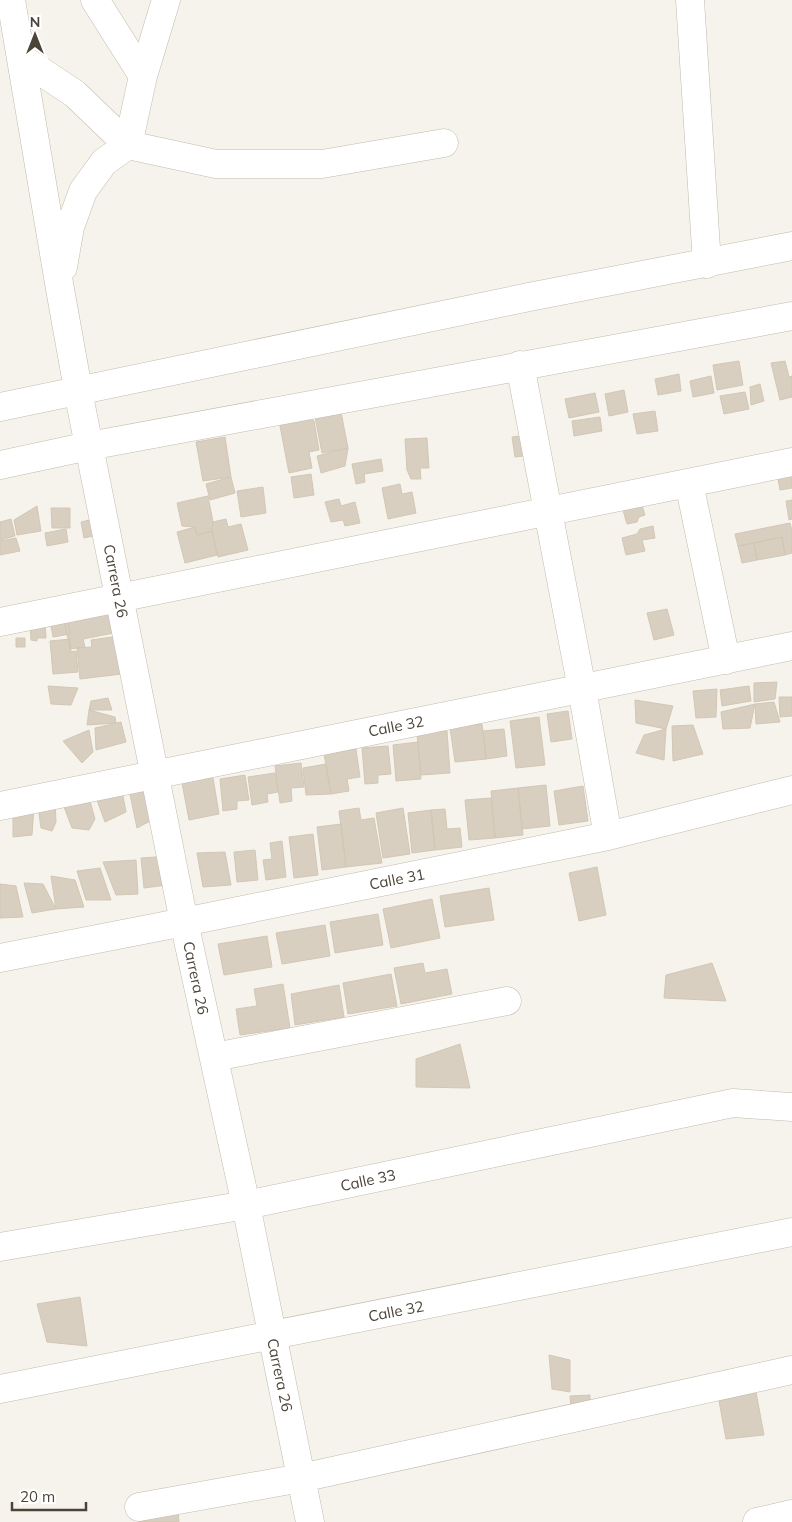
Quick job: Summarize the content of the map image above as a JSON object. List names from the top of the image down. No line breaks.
{"streets":{"street":["Carrera 26","Calle 32","Calle 31","Calle 33"]},"crossings":[["Carrera 26","Calle 32"],["Carrera 26","Calle 31"],["Carrera 26","Calle 33"]],"scale_bar":"20 m","north":"top"}
